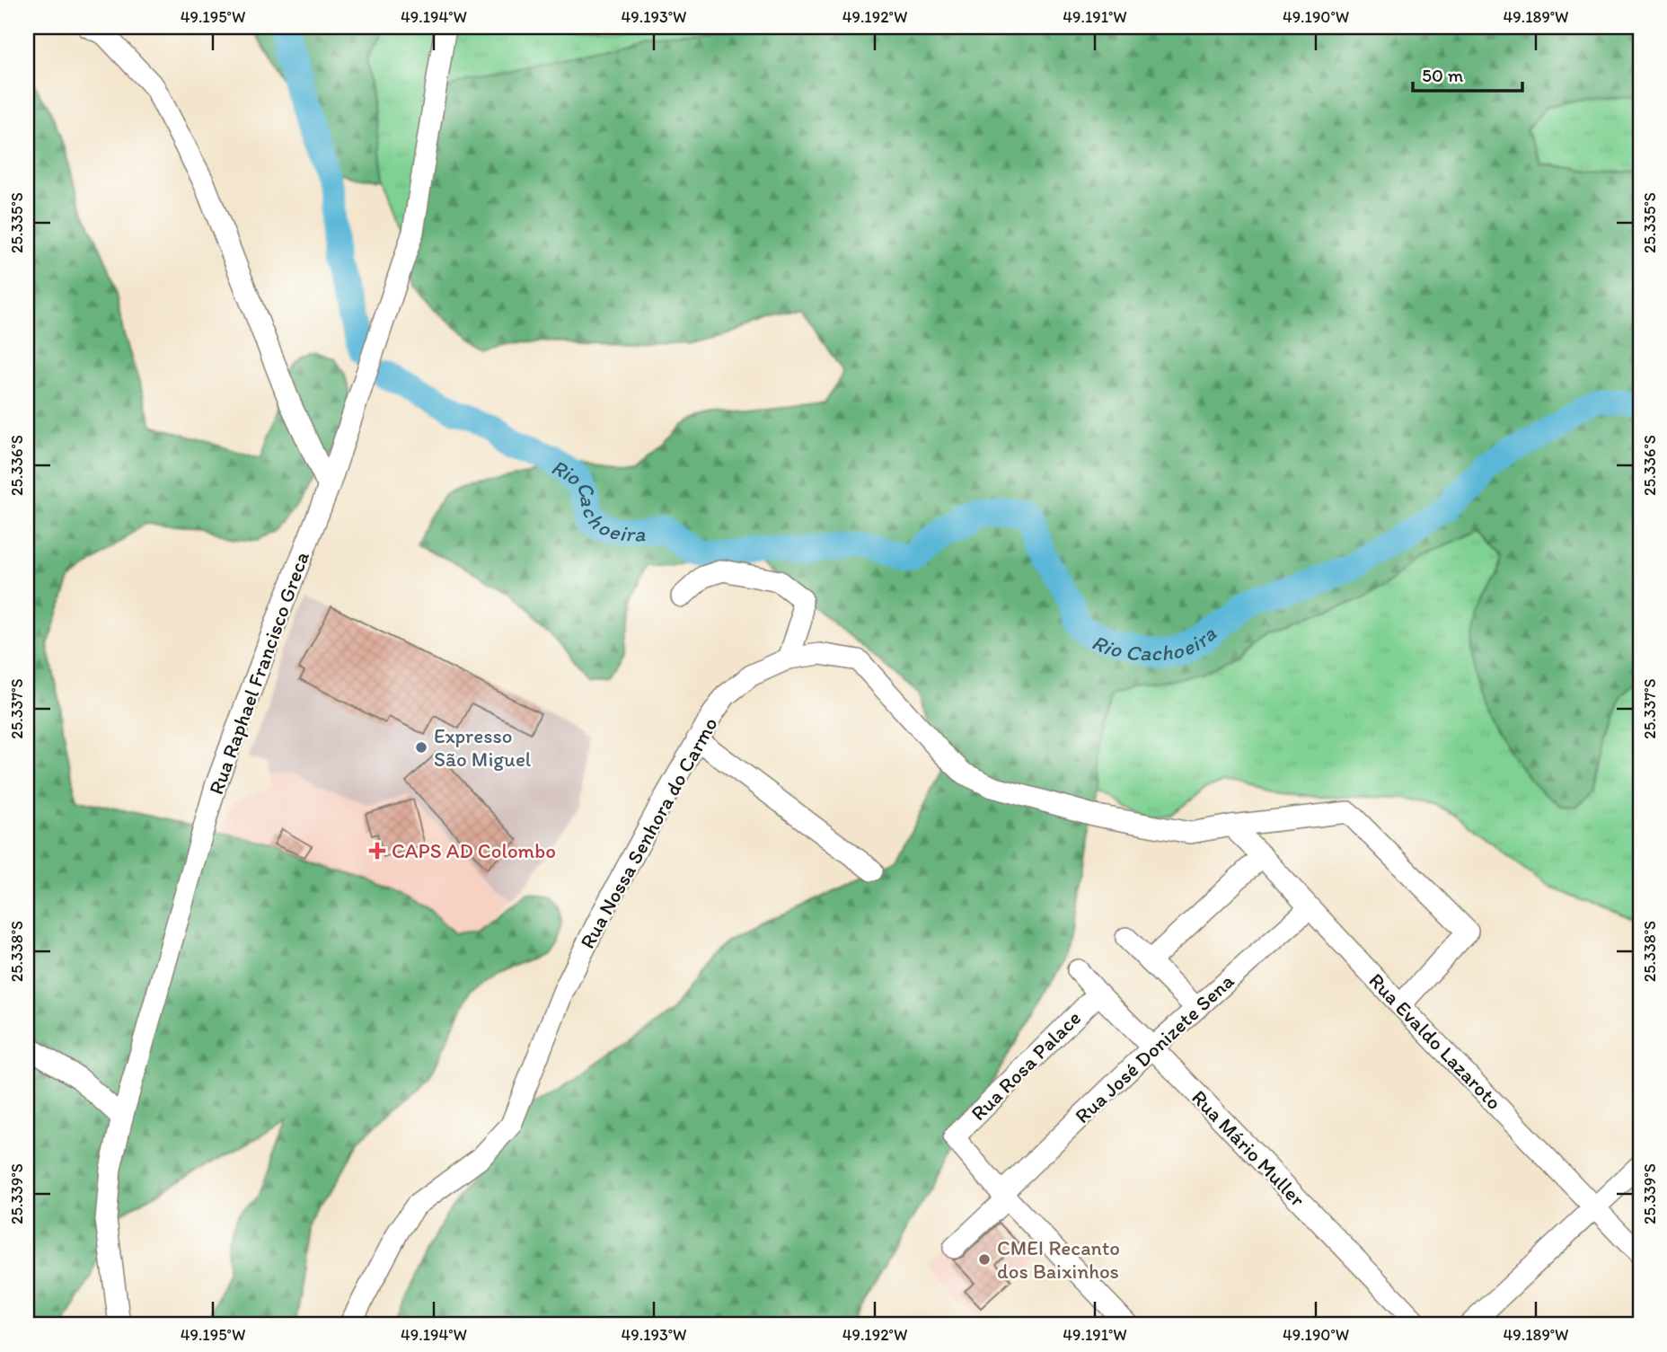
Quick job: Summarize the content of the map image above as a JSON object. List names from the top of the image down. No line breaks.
{"streets":{"street":["Rua Raphael Francisco Greca","Rua Nossa Senhora do Carmo","Rua Evaldo Lazaroto","Rua José Donizete Sena","Rua Rosa Palace","Rua Mário Muller"]},"crossings":[["Rua Nossa Senhora do Carmo","Rua Evaldo Lazaroto"],["Rua Evaldo Lazaroto","Rua José Donizete Sena"],["Rua José Donizete Sena","Rua Rosa Palace"],["Rua José Donizete Sena","Rua Mário Muller"],["Rua Rosa Palace","Rua Mário Muller"]],"water":["Rio Cachoeira"],"places":{"other":["Expresso São Miguel","CMEI Recanto dos Baixinhos"],"health":["CAPS AD Colombo"]},"scale_bar":"50 m","coordinates":["49.195°W","49.194°W","49.193°W","49.192°W","49.191°W","49.190°W","49.189°W","25.335°S","25.336°S","25.337°S","25.338°S","25.339°S"]}
